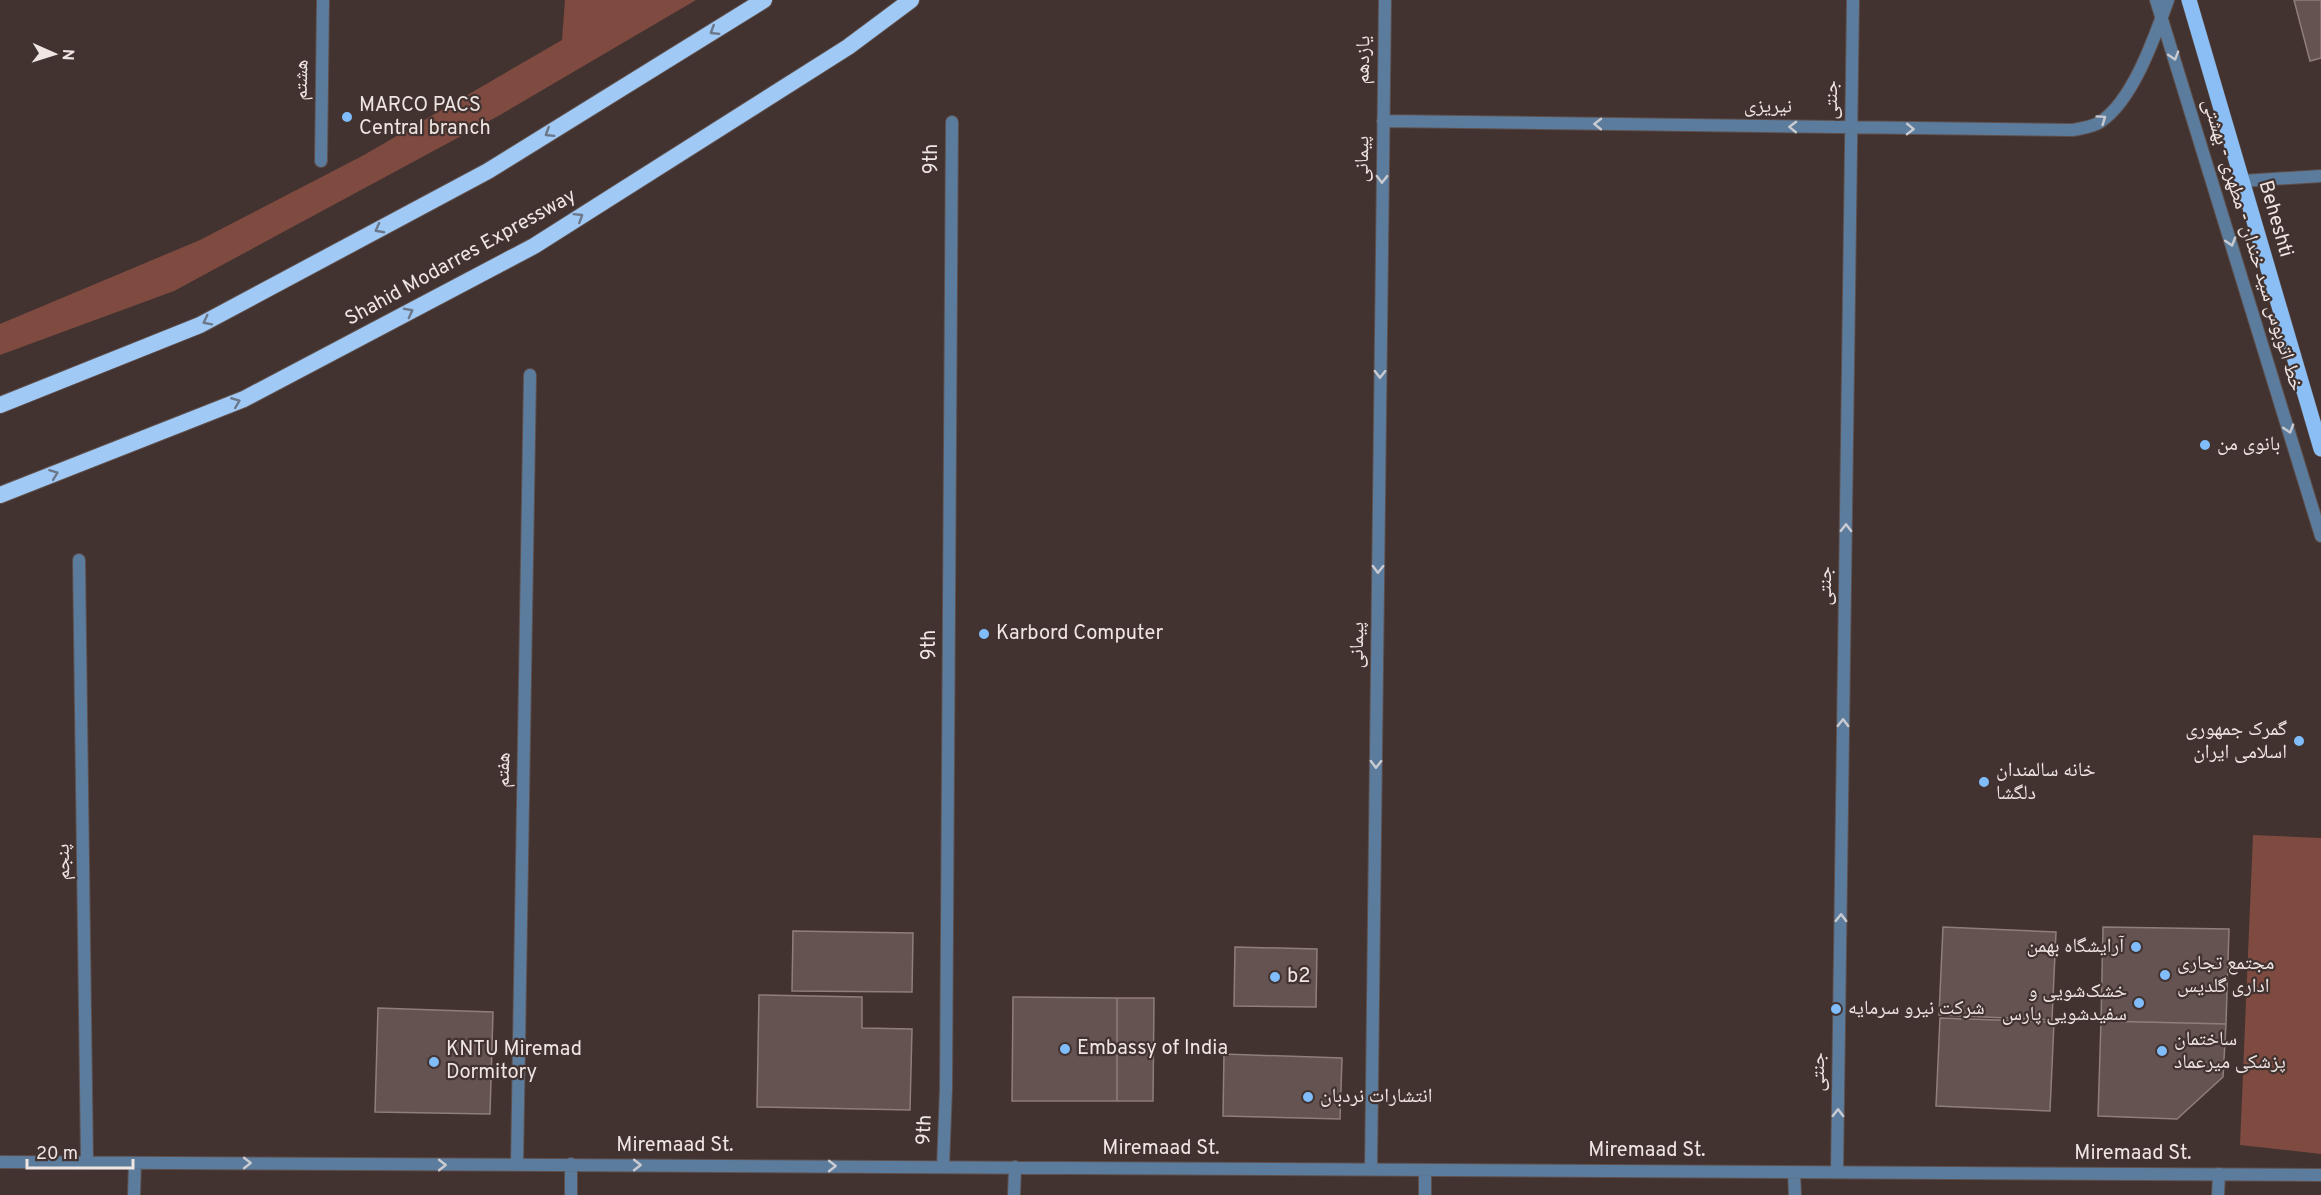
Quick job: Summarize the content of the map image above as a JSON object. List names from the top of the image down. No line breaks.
{"streets":{"highway":["Shahid Modarres Expressway"],"main road":["Beheshti"],"street":["یازدهم","هشتم","جنتی","نیریزی","9th","پیمانی","خط اتوبوس سید خندان - مطهری - بهشتی","هفتم","پنجم","Miremaad St."]},"crossings":[["یازدهم","نیریزی"],["یازدهم","پیمانی"],["جنتی","نیریزی"],["جنتی","Miremaad St."],["نیریزی","پیمانی"],["نیریزی","خط اتوبوس سید خندان - مطهری - بهشتی"],["9th","Miremaad St."],["پیمانی","Miremaad St."],["هفتم","Miremaad St."],["پنجم","Miremaad St."]],"one_way":["جنتی","پیمانی","خط اتوبوس سید خندان - مطهری - بهشتی"],"places":["MARCO PACS Central branch","بانوی من","Karbord Computer","گمرک جمهوری اسلامی ایران","خانه سالمندان دلگشا","آرایشگاه بهمن","مجتمع تجاری اداری گلدیس","b2","خشک‌شویی و سفیدشویی پارس","شرکت نیرو سرمایه","Embassy of India","ساختمان پزشکی میرعماد","KNTU Miremad Dormitory","انتشارات نردبان"],"scale_bar":"20 m","north":"right"}
